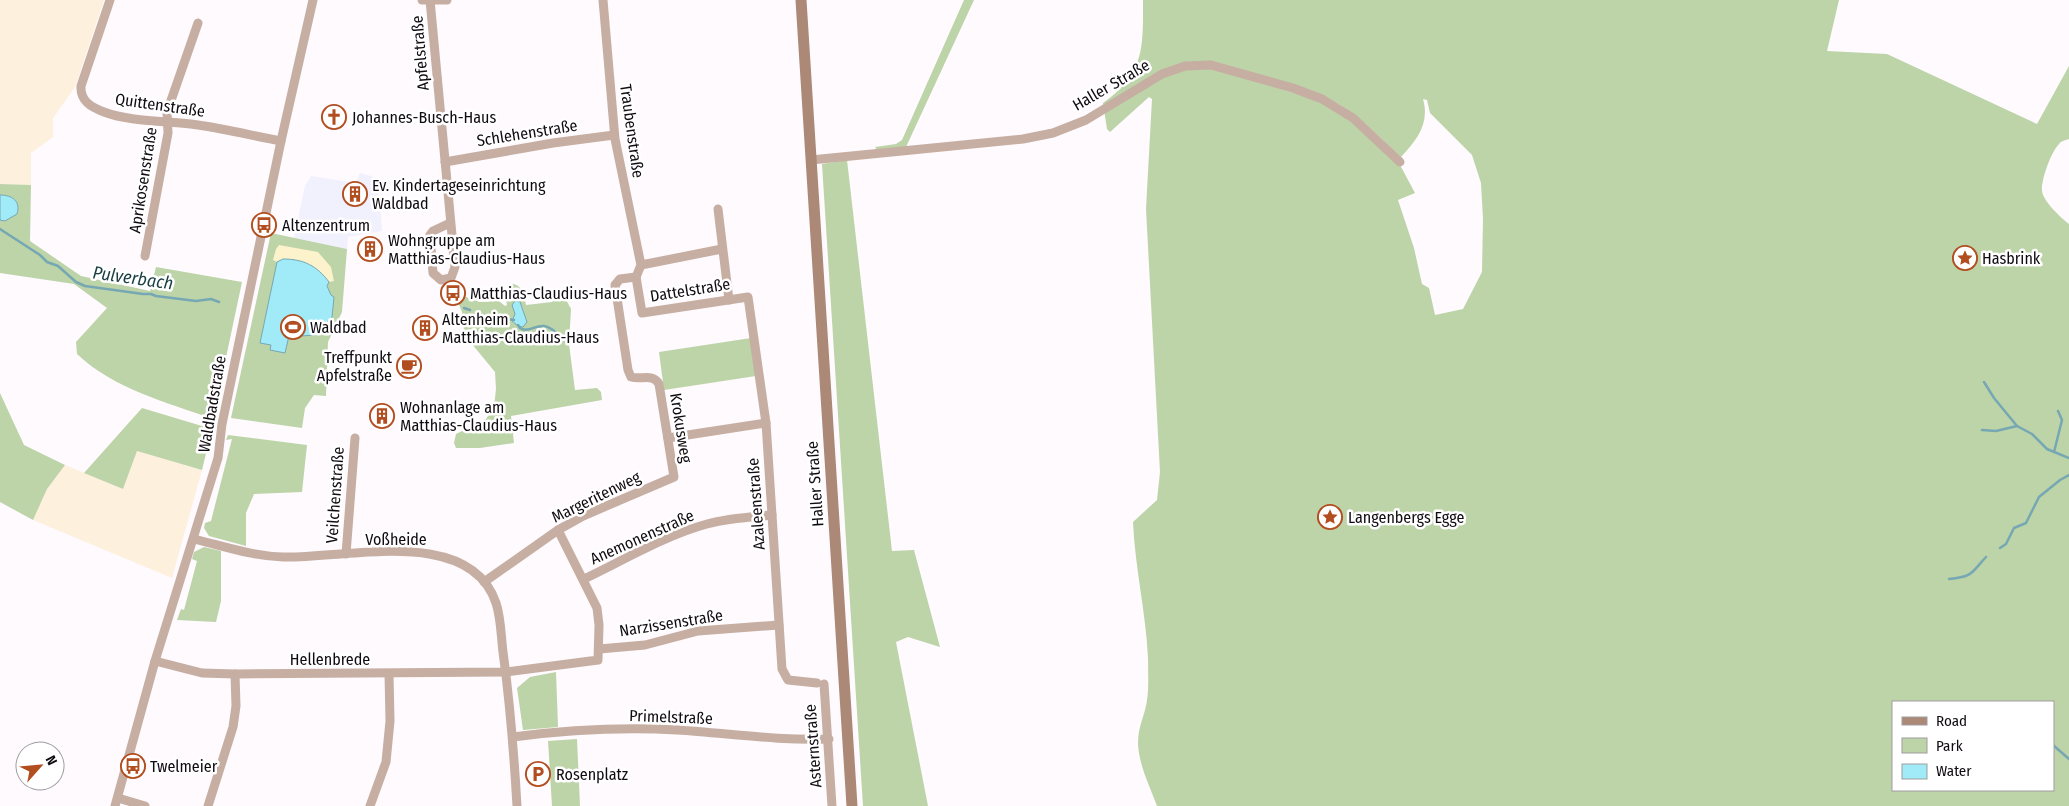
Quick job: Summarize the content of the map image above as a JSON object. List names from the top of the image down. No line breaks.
{"streets":{"main road":["Haller Straße"],"street":["Apfelstraße","Quittenstraße","Traubenstraße","Schlehenstraße","Aprikosenstraße","Dattelstraße","Waldbadstraße","Krokusweg","Veilchenstraße","Margeritenweg","Azaleenstraße","Anemonenstraße","Voßheide","Narzissenstraße","Hellenbrede","Primelstraße","Asternstraße"]},"crossings":[["Apfelstraße","Schlehenstraße"],["Quittenstraße","Aprikosenstraße"],["Quittenstraße","Waldbadstraße"],["Traubenstraße","Schlehenstraße"],["Dattelstraße","Krokusweg"],["Dattelstraße","Azaleenstraße"],["Waldbadstraße","Voßheide"],["Waldbadstraße","Hellenbrede"],["Krokusweg","Margeritenweg"],["Veilchenstraße","Voßheide"],["Margeritenweg","Voßheide"],["Azaleenstraße","Anemonenstraße"],["Azaleenstraße","Narzissenstraße"],["Azaleenstraße","Asternstraße"],["Voßheide","Hellenbrede"],["Voßheide","Primelstraße"],["Narzissenstraße","Hellenbrede"],["Primelstraße","Asternstraße"]],"water":["Pulverbach"],"places":{"church":["Johannes-Busch-Haus"],"building":["Ev. Kindertageseinrichtung Waldbad","Wohngruppe am Matthias-Claudius-Haus","Altenheim Matthias-Claudius-Haus","Wohnanlage am Matthias-Claudius-Haus"],"bus stop":["Altenzentrum","Matthias-Claudius-Haus","Twelmeier"],"place":["Hasbrink","Langenbergs Egge"],"sports":["Waldbad"],"cafe":["Treffpunkt Apfelstraße"],"parking":["Rosenplatz"]},"legend":["Road","Park","Water"],"north":"top right"}
